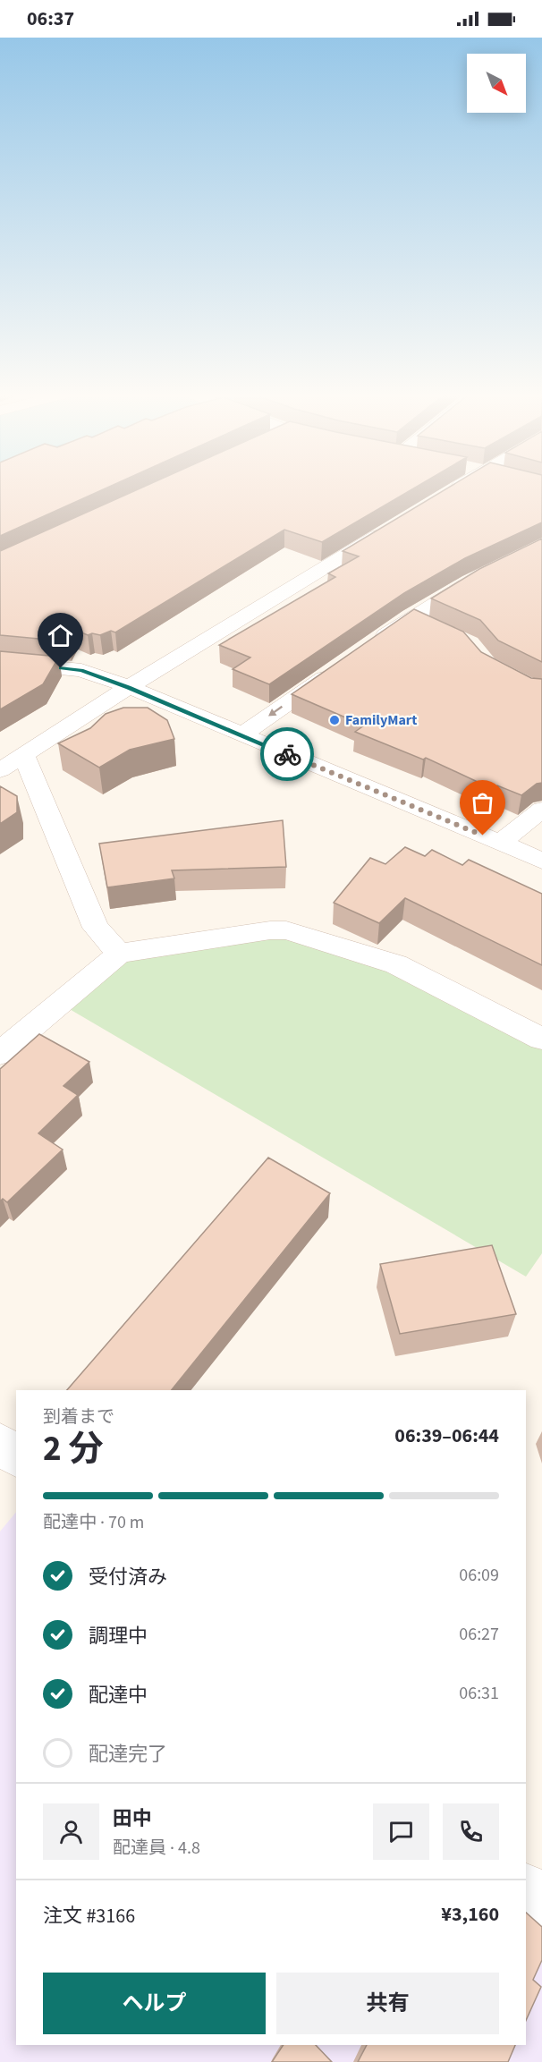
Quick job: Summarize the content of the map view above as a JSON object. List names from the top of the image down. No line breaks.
{"places":["FamilyMart"],"north":"bottom right","page":{"status":"06:37","heading":["2 分","到着まで","06:39–06:44"],"panel":["田中","配達員 · 4.8","注文 #3166","¥3,160"],"bar":"配達中 · 70 m","list":[["受付済み","06:09"],["調理中","06:27"],["配達中","06:31"],"配達完了"],"buttons":["ヘルプ","共有"]}}
